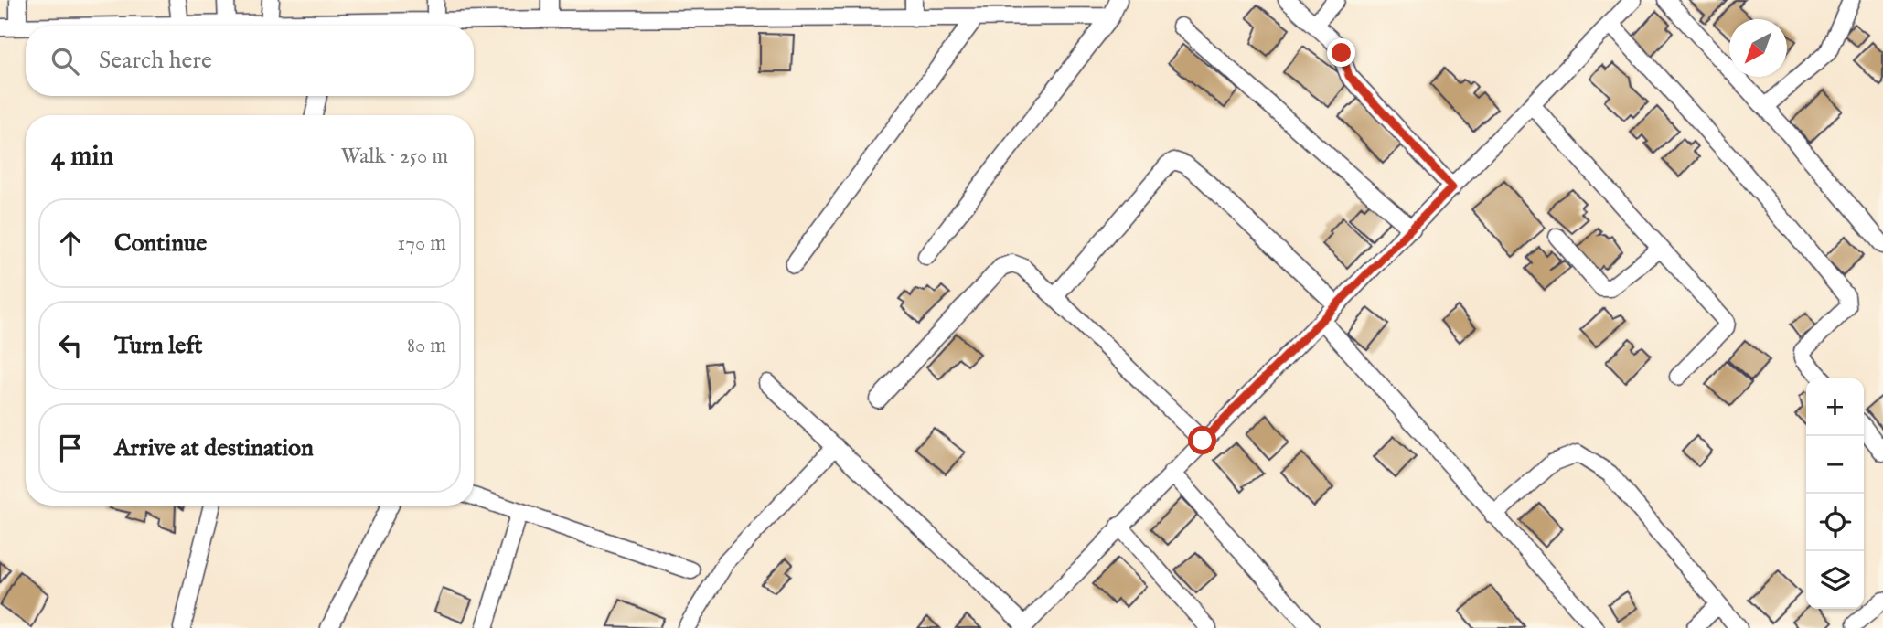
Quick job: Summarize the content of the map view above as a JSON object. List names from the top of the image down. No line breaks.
{"north":"bottom left","page":{"search":"Search here","heading":["4 min","Walk · 250 m"],"list":[["Continue","170 m"],["Turn left","80 m"],"Arrive at destination"],"map_buttons":["+","−"]}}
